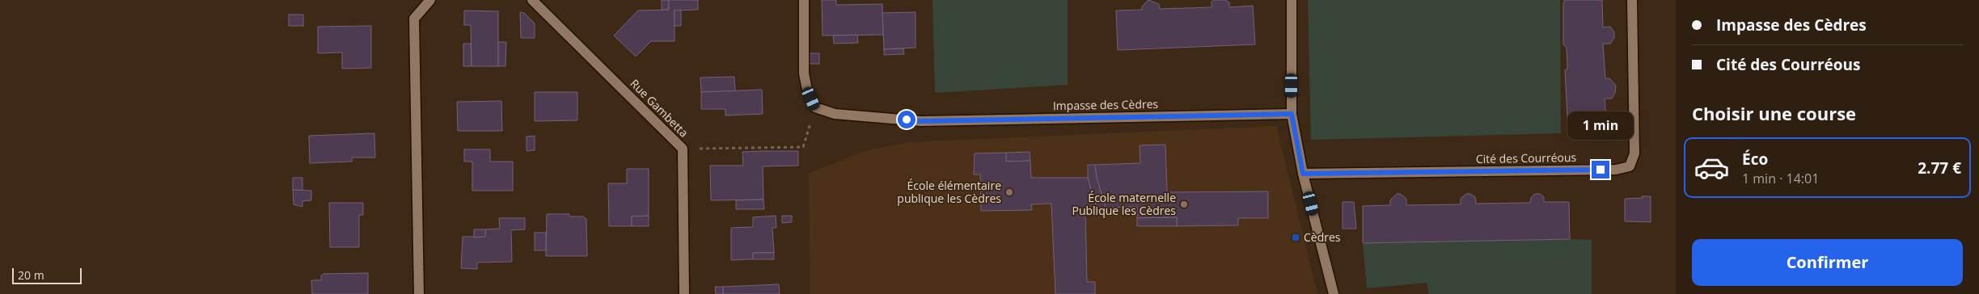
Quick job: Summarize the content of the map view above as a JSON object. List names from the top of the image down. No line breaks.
{"streets":{"street":["Impasse des Cèdres","Rue Gambetta","Cité des Courréous"]},"places":{"other":["École élémentaire publique les Cèdres","École maternelle Publique les Cèdres"],"transit":["Cèdres"]},"scale_bar":"20 m","page":{"banner":["Impasse des Cèdres","Cité des Courréous"],"heading":"Choisir une course","bubble":"1 min","list":[{"name":"Éco","note":"1 min · 14:01","value":"2.77 €"}],"buttons":"Confirmer","scale":"20 m"}}
